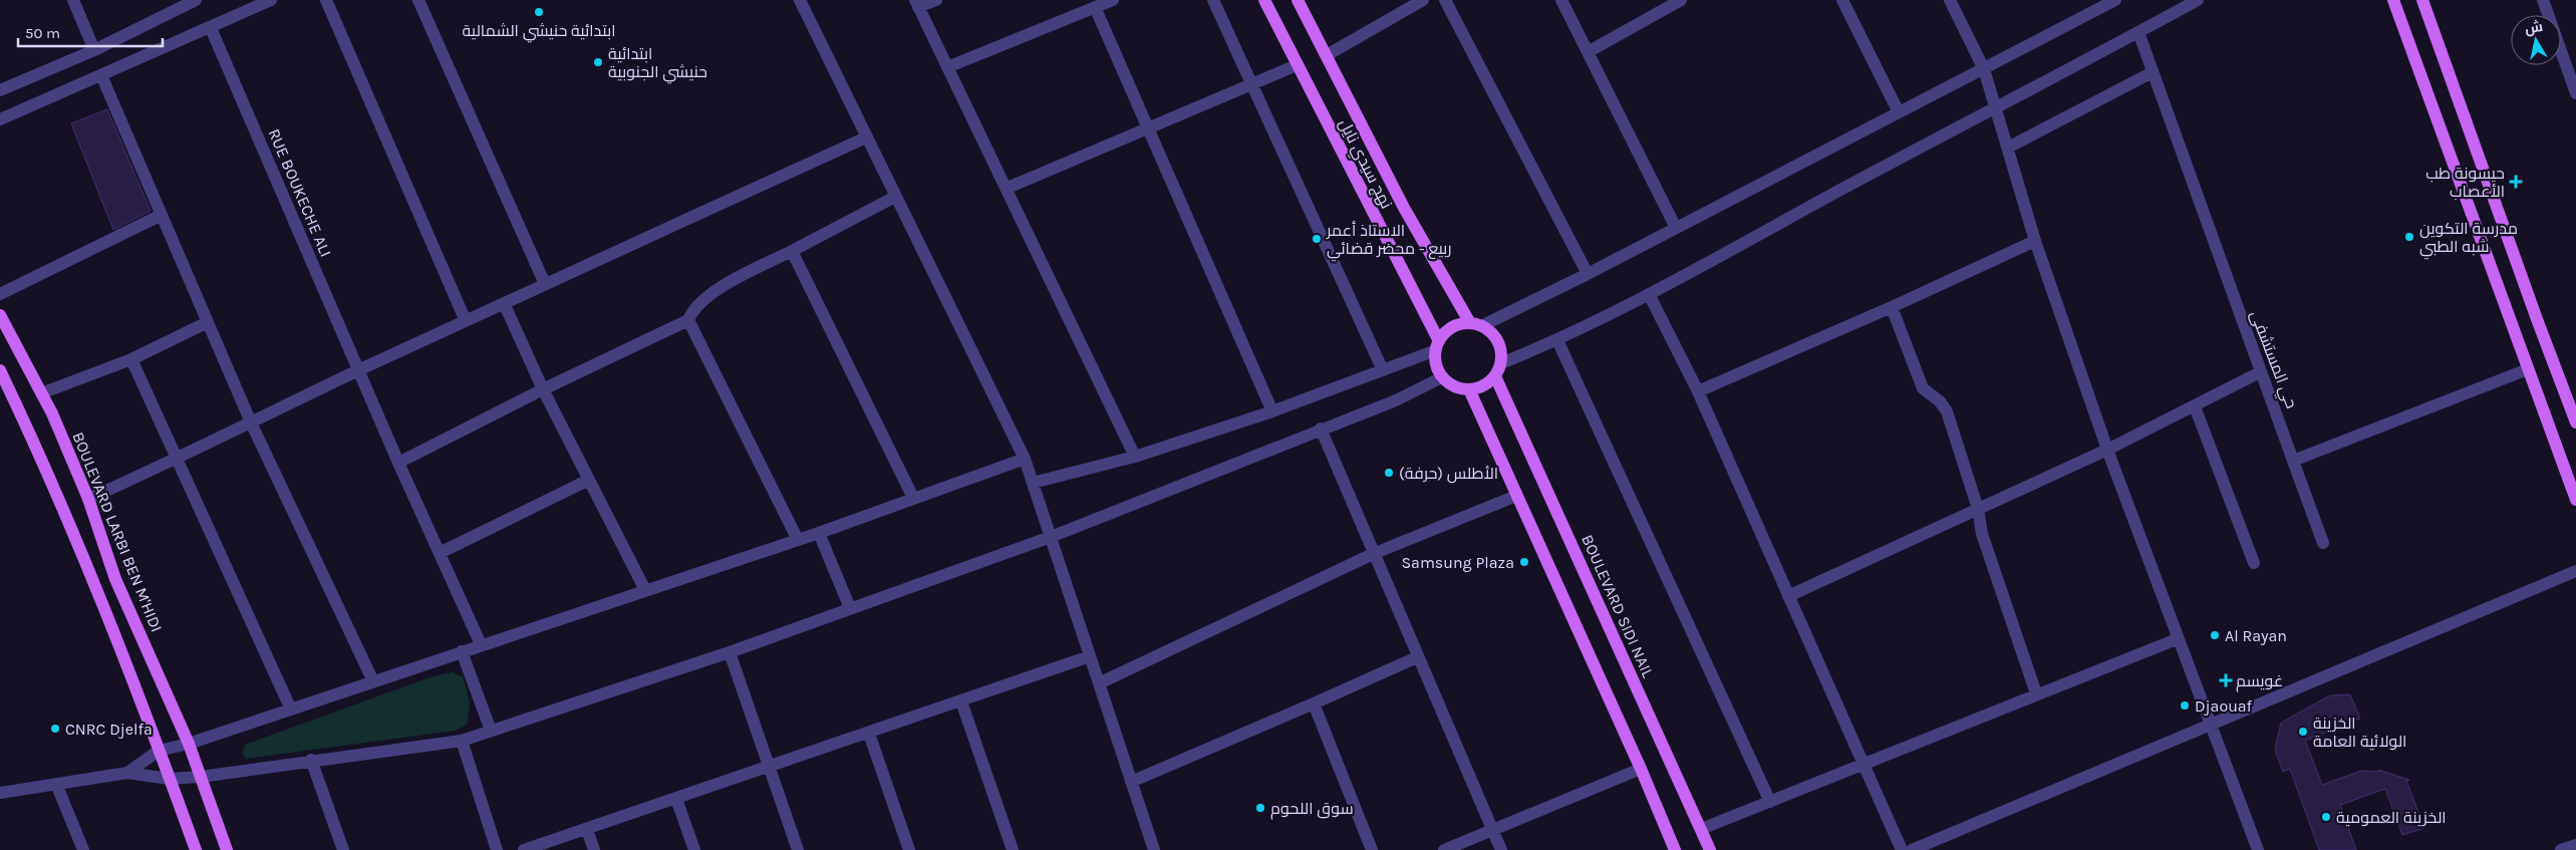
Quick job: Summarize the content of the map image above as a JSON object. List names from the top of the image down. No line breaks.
{"streets":{"main road":["نهج سيدي نايل","BOULEVARD LARBI BEN M'HIDI","BOULEVARD SIDI NAIL"],"street":["RUE BOUKECHE ALI","حي المستشفى"]},"crossings":[["نهج سيدي نايل","BOULEVARD SIDI NAIL"]],"places":{"other":["ابتدائية حنيشي الشمالية","ابتدائية حنيشي الجنوبية","مدرسة التكوين شبه الطبي","الاستاذ أعمر ربيع - محضر قضائي","الأطلس (حرفة)","Samsung Plaza","Al Rayan","Djaouaf","CNRC Djelfa","الخزينة الولائية العامة","سوق اللحوم","الخزينة العمومية"],"health":["حيسونة طب الأعصاب","غويسم"]},"scale_bar":"50 m","north":"top"}
